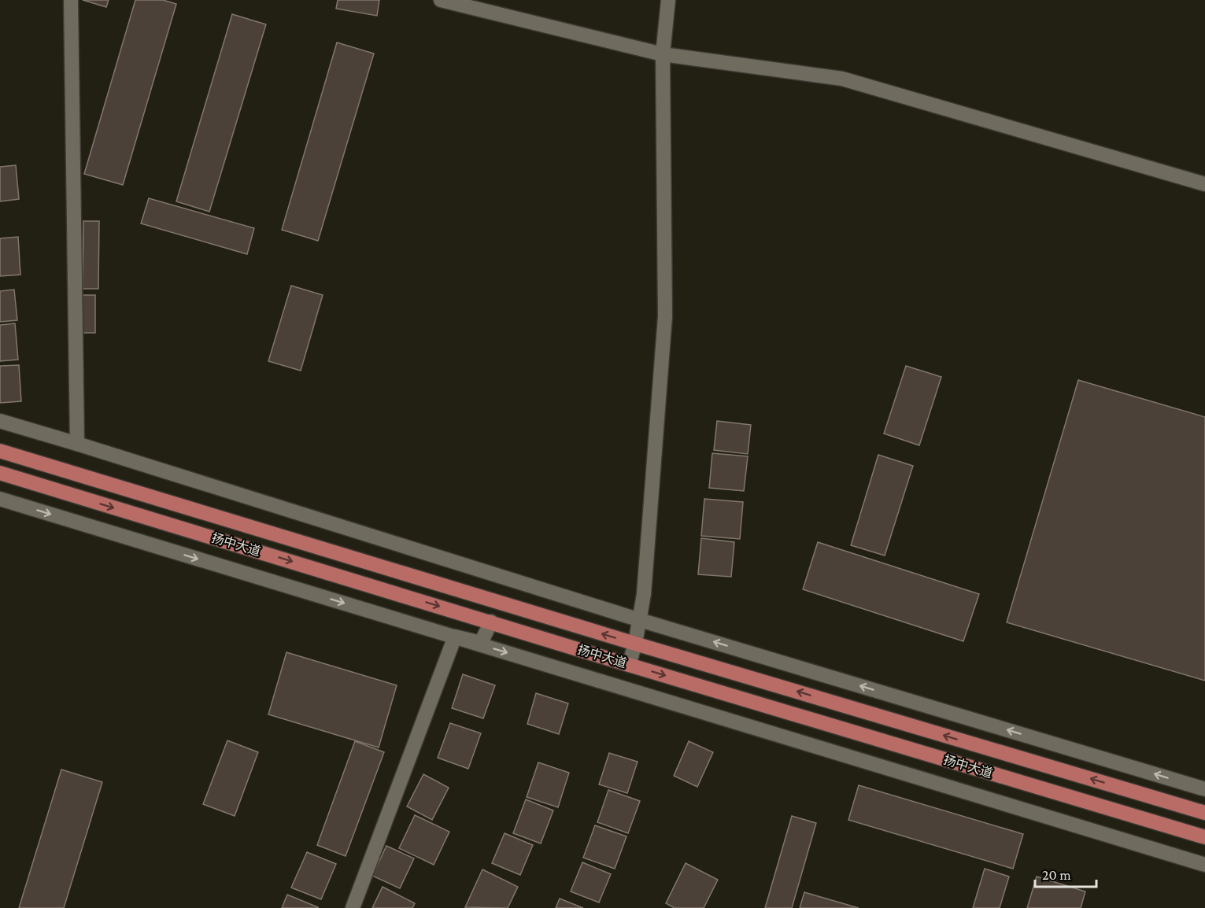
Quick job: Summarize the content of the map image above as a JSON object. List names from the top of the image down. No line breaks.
{"streets":{"main road":["扬中大道"]},"scale_bar":"20 m"}
